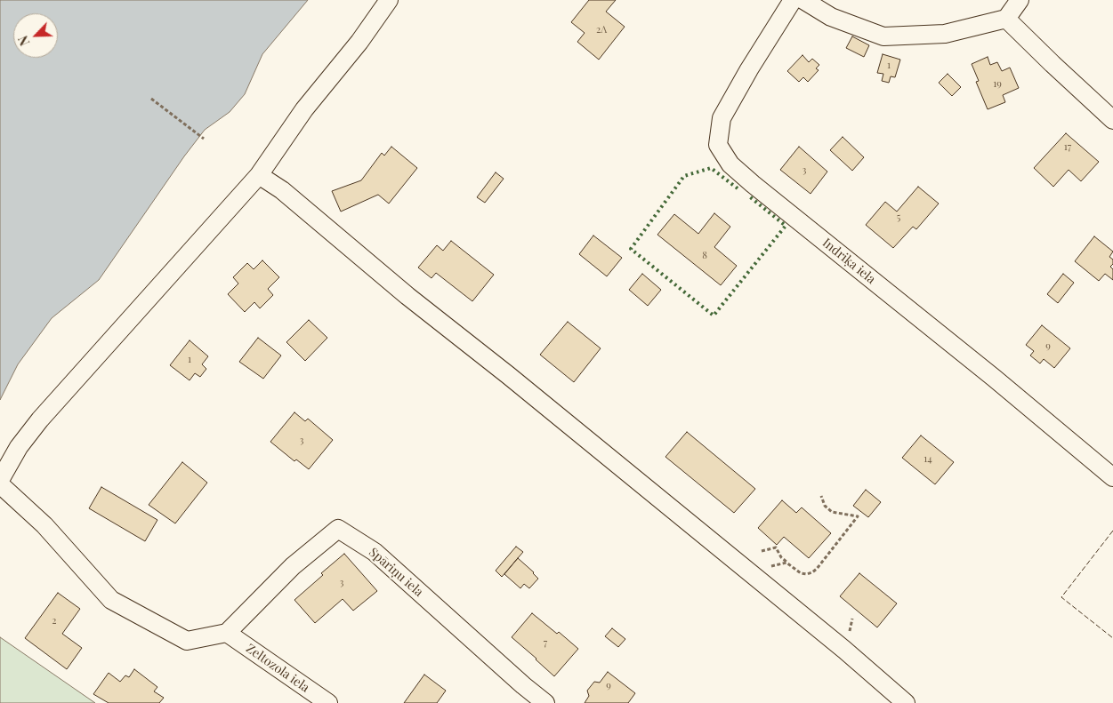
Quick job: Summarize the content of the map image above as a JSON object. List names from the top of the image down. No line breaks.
{"streets":{"street":["Indriķa iela","Spāriņu iela","Zeltozola iela"]},"crossings":[["Spāriņu iela","Zeltozola iela"]],"house_numbers":["2A","1","19","17","3","5","8","9","1","3","14","3","2","7","9"],"north":"bottom left"}
